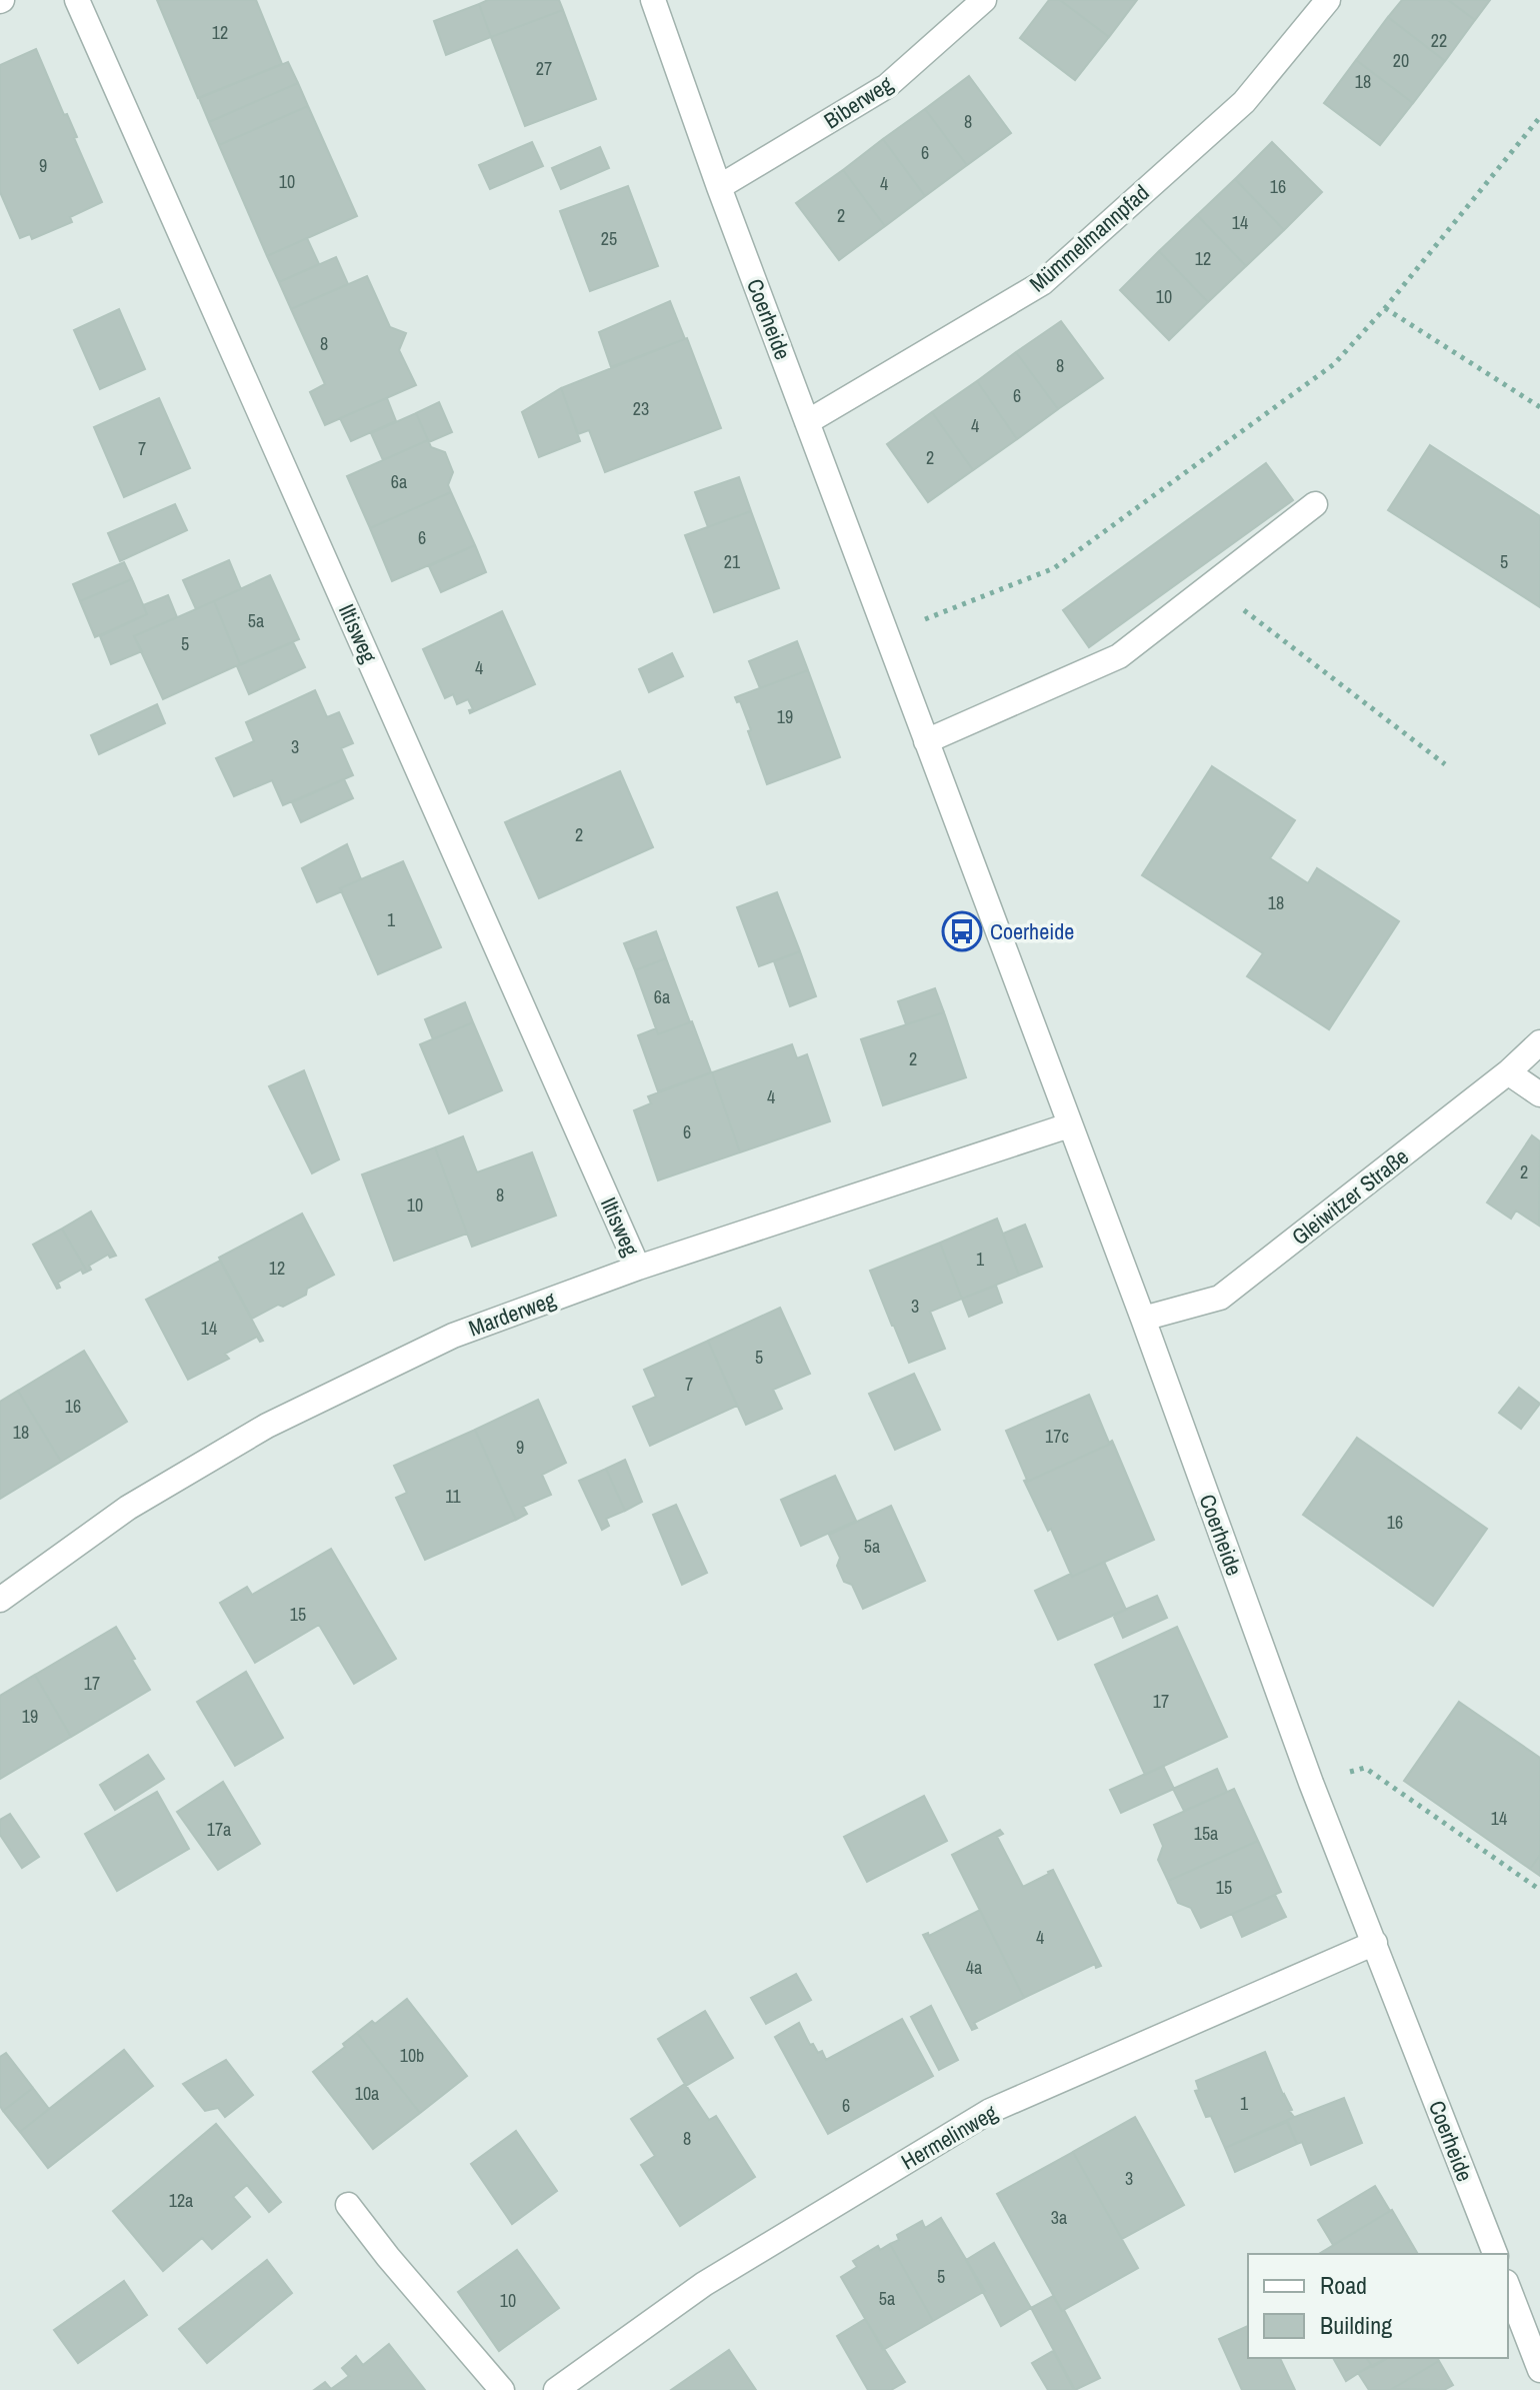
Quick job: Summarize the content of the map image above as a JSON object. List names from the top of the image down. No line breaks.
{"streets":{"street":["Biberweg","Mümmelmannpfad","Coerheide","Iltisweg","Gleiwitzer Straße","Marderweg","Hermelinweg"]},"crossings":[["Biberweg","Coerheide"],["Mümmelmannpfad","Coerheide"],["Coerheide","Gleiwitzer Straße"],["Coerheide","Marderweg"],["Coerheide","Hermelinweg"],["Iltisweg","Marderweg"]],"places":{"bus stop":["Coerheide"]},"house_numbers":["12","22","20","27","18","8","6","9","10","4","16","2","14","25","12","10","8","8","6","23","4","7","2","6a","6","21","5","5a","5","4","19","3","2","18","1","6a","2","4","6","2","8","10","1","12","3","14","5","7","16","18","17c","9","11","16","5a","15","17","17","19","14","17a","15a","15","4","4a","10b","10a","1","6","8","3","12a","3a","5","5a","10"],"legend":["Road","Building"]}
